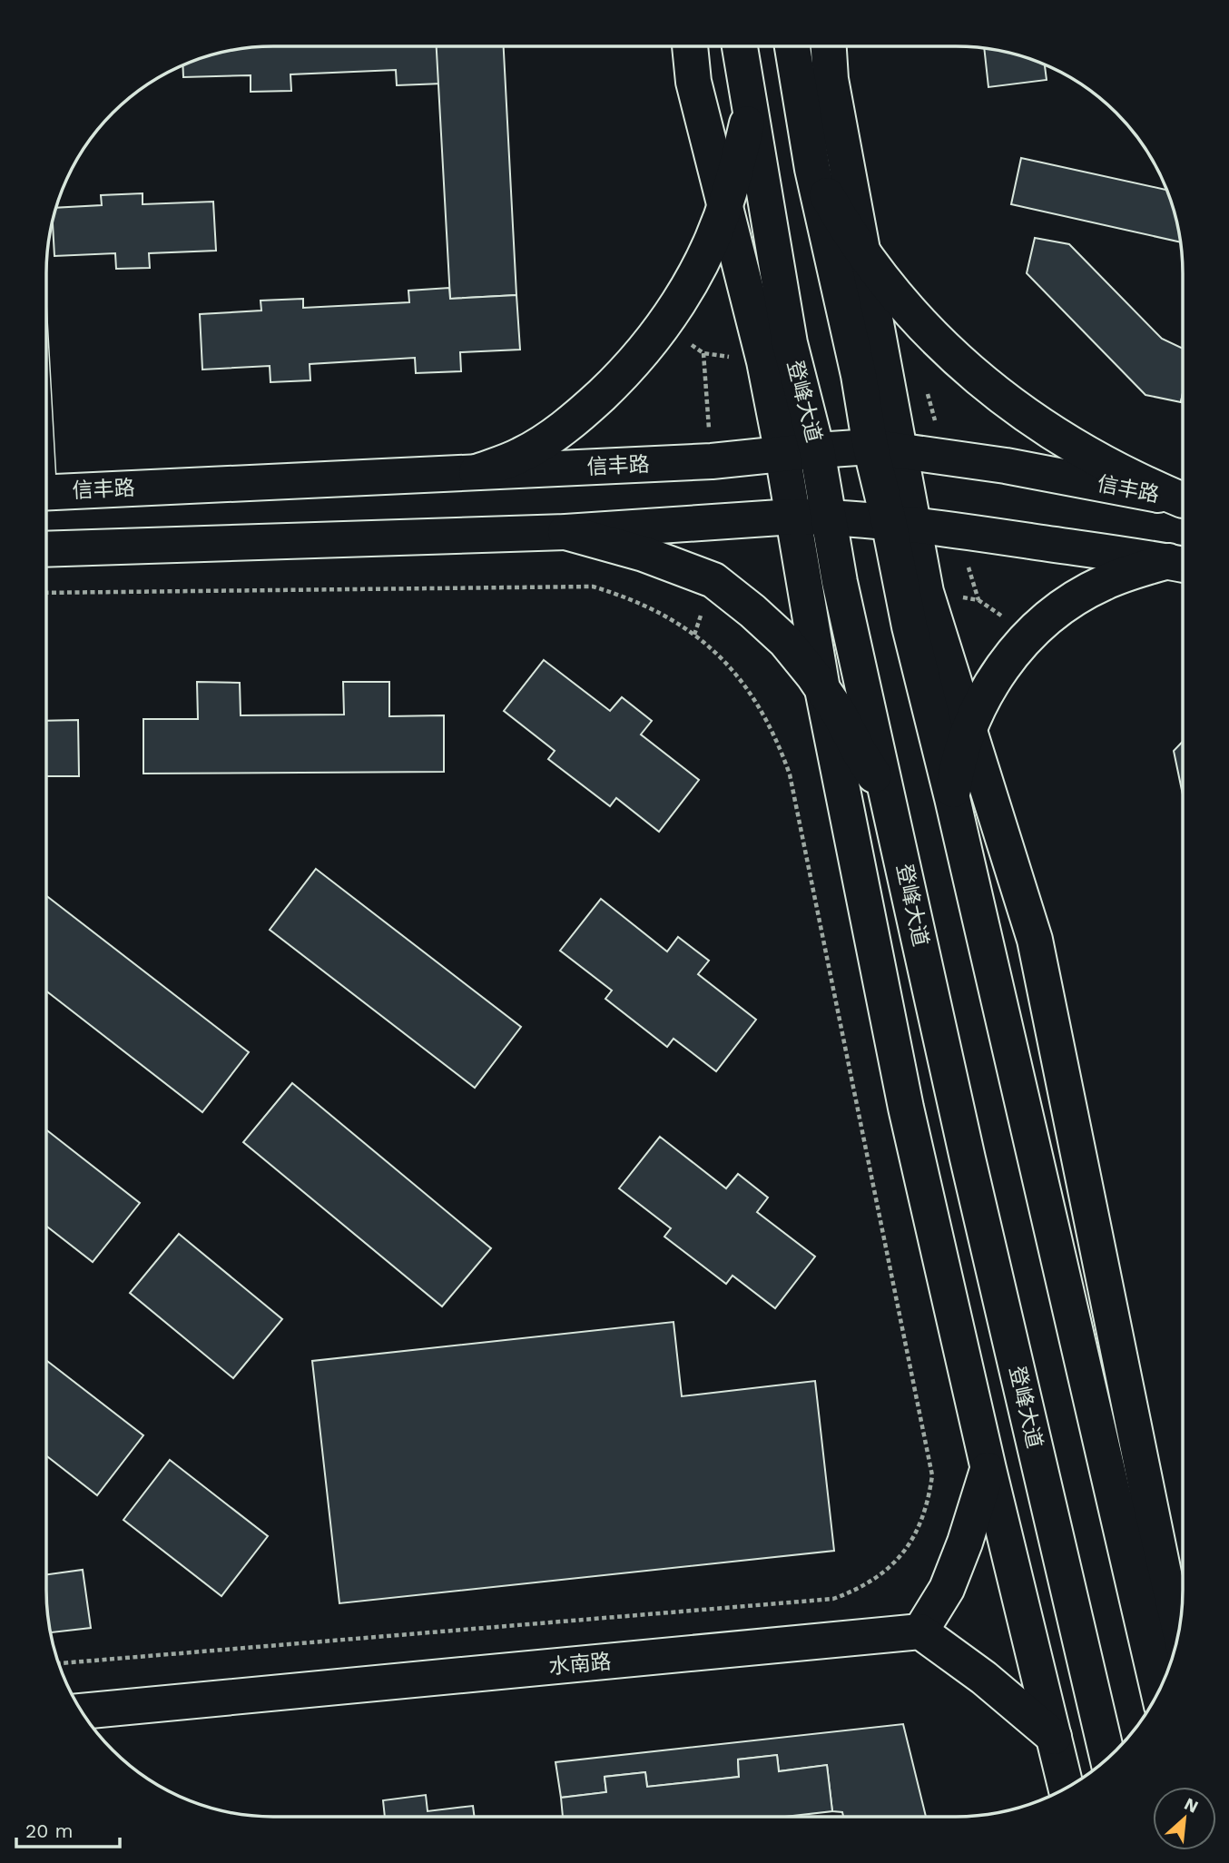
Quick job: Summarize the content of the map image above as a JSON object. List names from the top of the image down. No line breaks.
{"streets":{"main road":["登峰大道","信丰路","水南路"]},"crossings":[["登峰大道","信丰路"]],"scale_bar":"20 m","north":"top right"}
